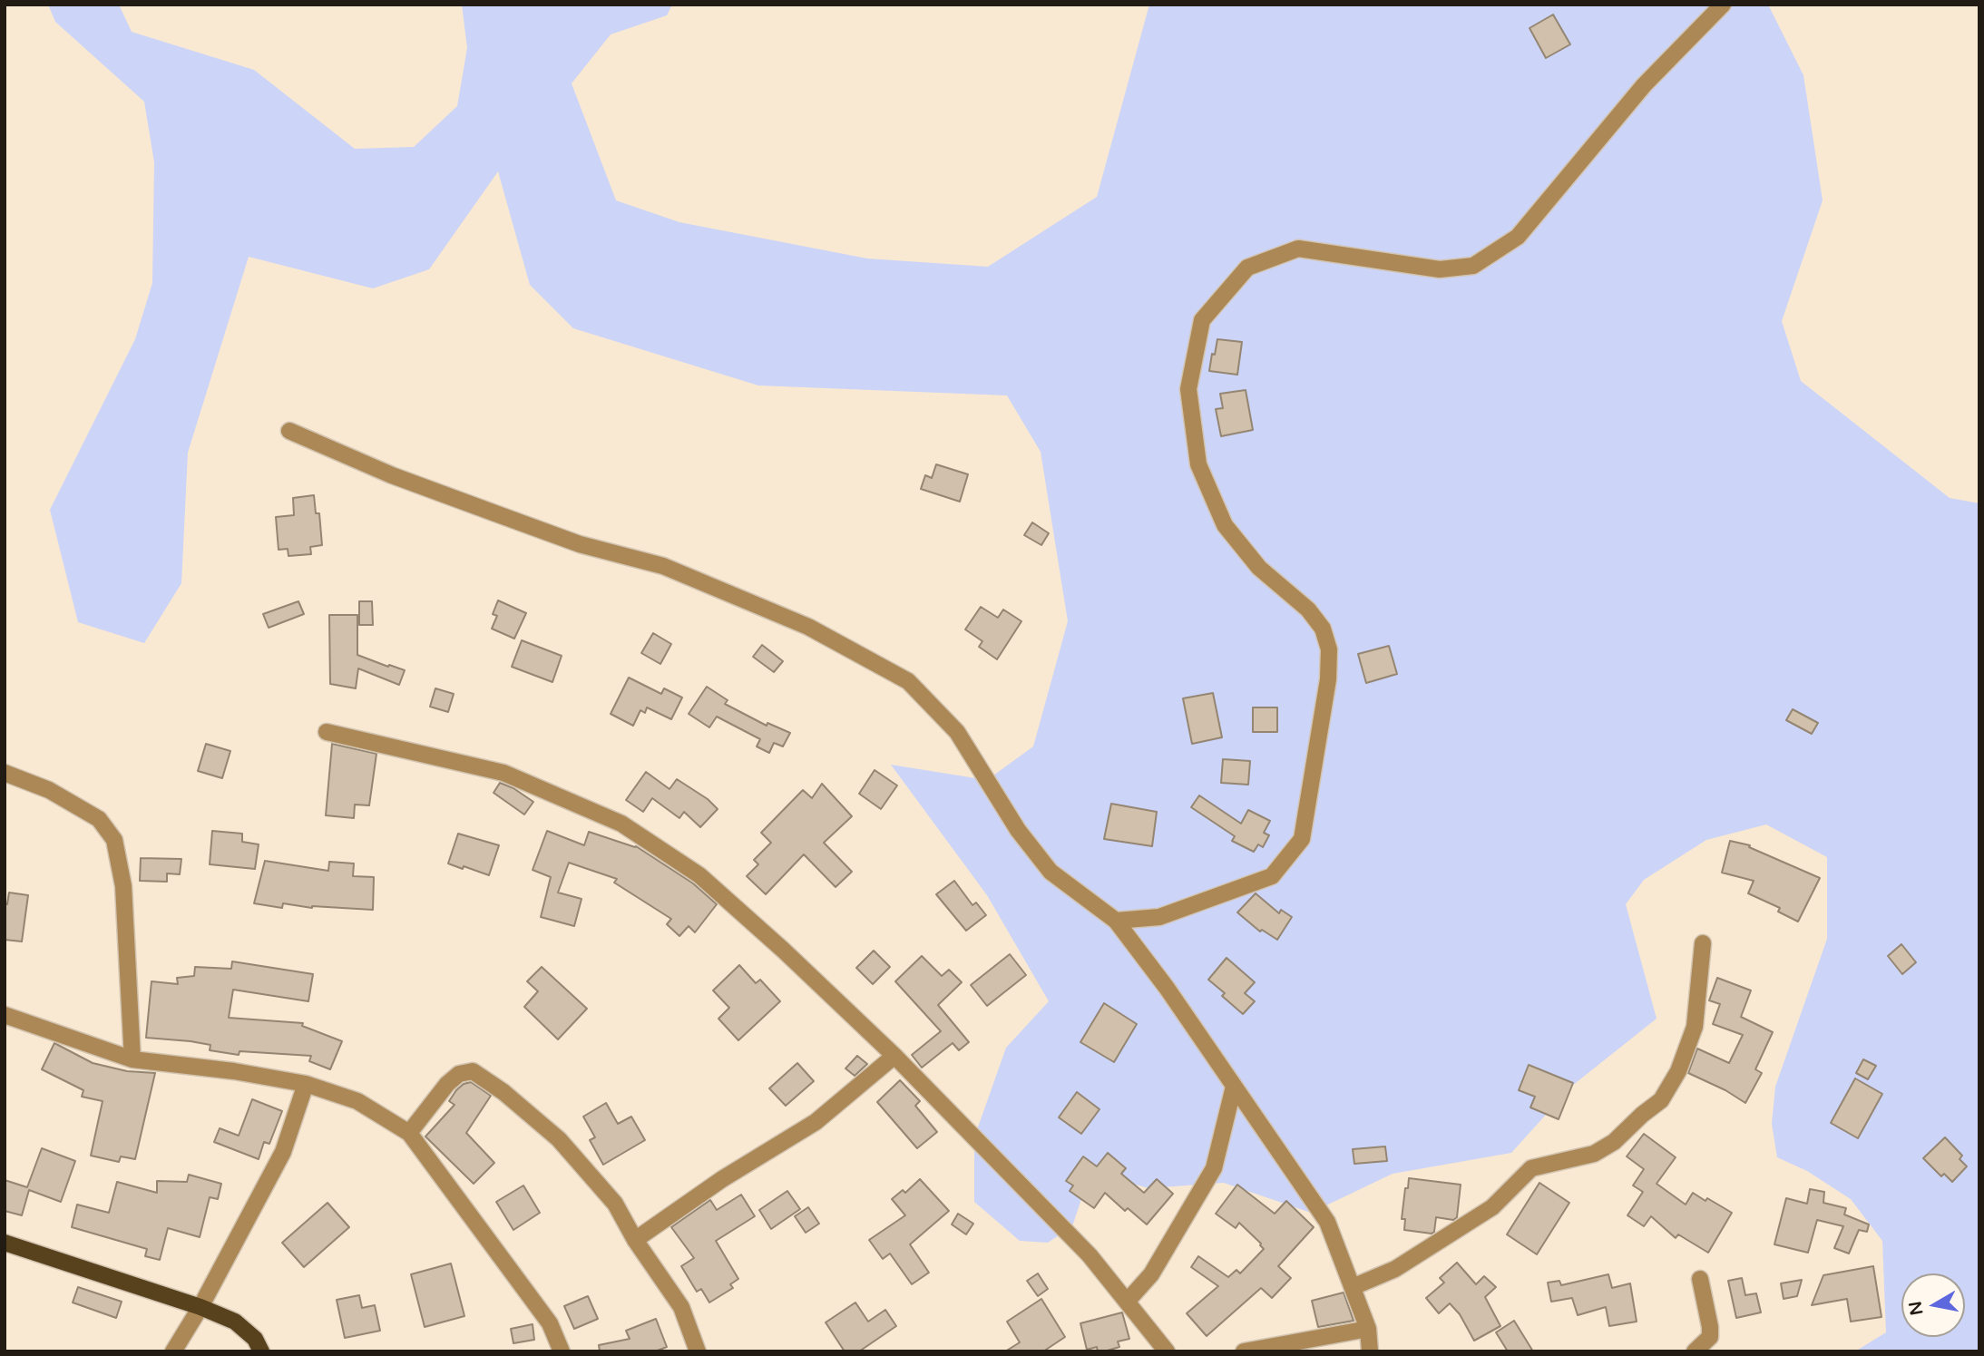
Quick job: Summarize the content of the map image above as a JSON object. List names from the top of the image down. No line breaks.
{"north":"left"}
